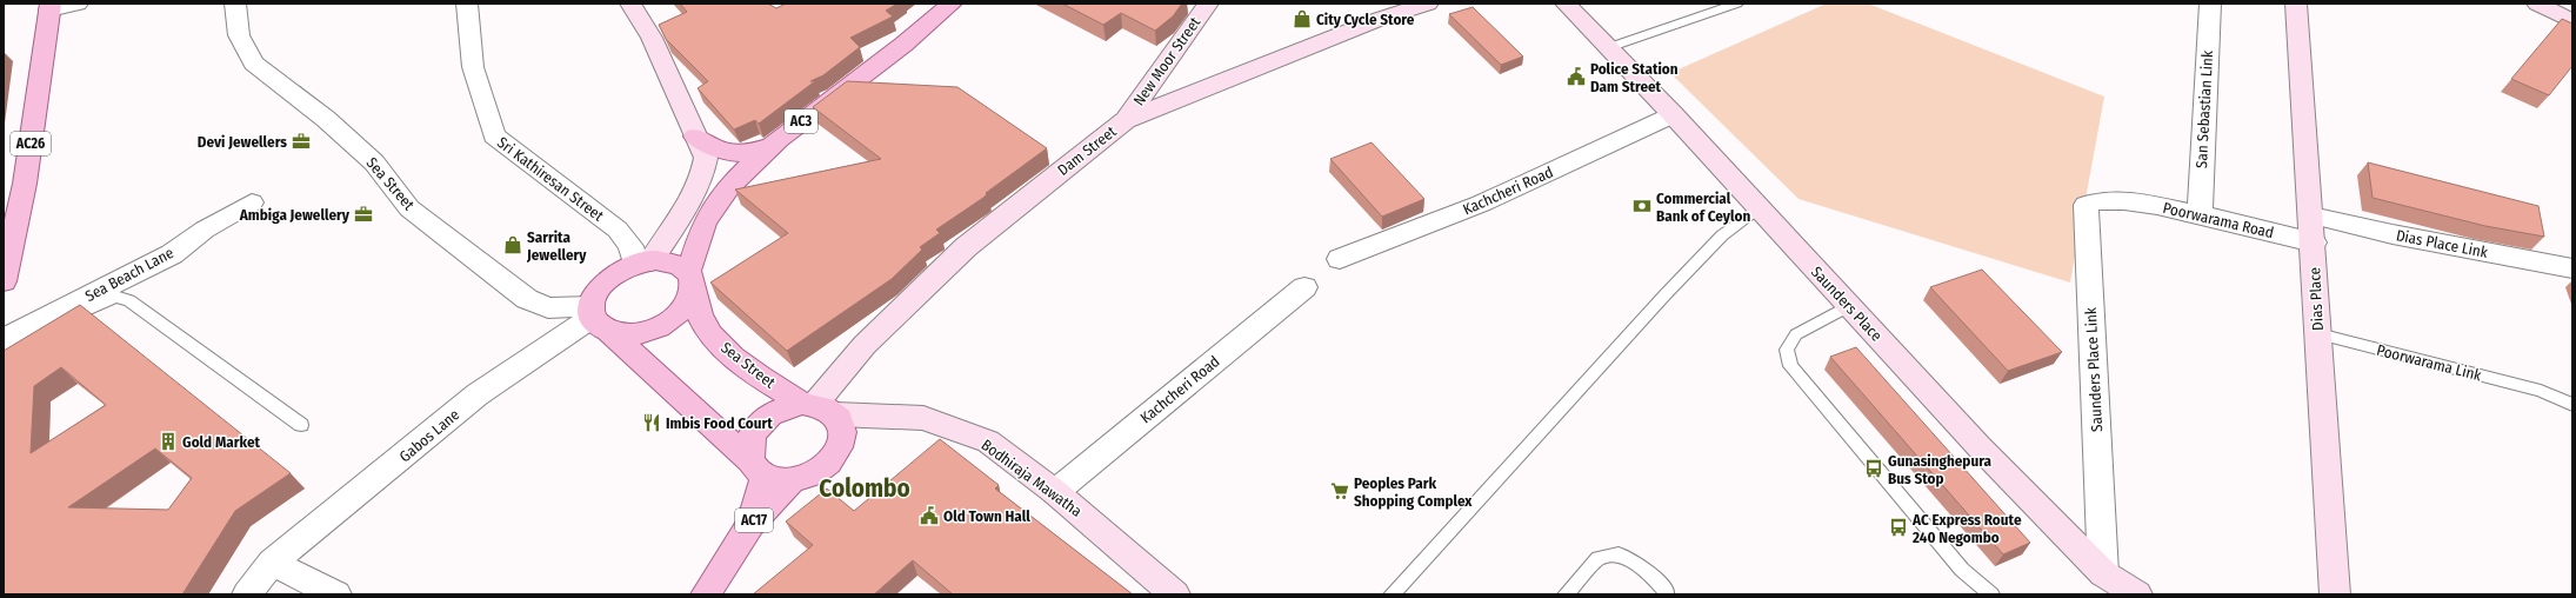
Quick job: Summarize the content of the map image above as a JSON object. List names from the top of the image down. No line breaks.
{"streets":{"main road":["AC3","AC26","Sea Street","AC17"],"street":["New Moor Street","San Sebastian Link","Dam Street","Sri Kathiresan Street","Kachcheri Road","Poorwarama Road","Dias Place Link","Sea Beach Lane","Dias Place","Saunders Place","Saunders Place Link","Gabos Lane","Bodhiraja Mawatha"],"lane":["Poorwarama Link"]},"crossings":[["New Moor Street","Dam Street"],["San Sebastian Link","Poorwarama Road"],["AC3","Sri Kathiresan Street"],["AC3","Sea Street"],["AC3","Gabos Lane"],["Dam Street","Sea Street"],["Dam Street","Bodhiraja Mawatha"],["Dam Street","AC17"],["Sri Kathiresan Street","Sea Street"],["Sri Kathiresan Street","Gabos Lane"],["Sea Street","Gabos Lane"],["Sea Street","Bodhiraja Mawatha"],["Sea Street","AC17"],["Kachcheri Road","Saunders Place"],["Kachcheri Road","Bodhiraja Mawatha"],["Poorwarama Road","Dias Place"],["Poorwarama Road","Saunders Place Link"],["Dias Place Link","Dias Place"],["Dias Place","Poorwarama Link"],["Saunders Place","Saunders Place Link"],["Bodhiraja Mawatha","AC17"]],"districts":["Colombo"],"places":{"shop":["City Cycle Store","Sarrita Jewellery"],"public building":["Police Station Dam Street","Old Town Hall"],"office":["Devi Jewellers","Ambiga Jewellery"],"bank":["Commercial Bank of Ceylon"],"restaurant":["Imbis Food Court"],"building":["Gold Market"],"bus stop":["Gunasinghepura Bus Stop","AC Express Route 240 Negombo"],"supermarket":["Peoples Park Shopping Complex"]}}
